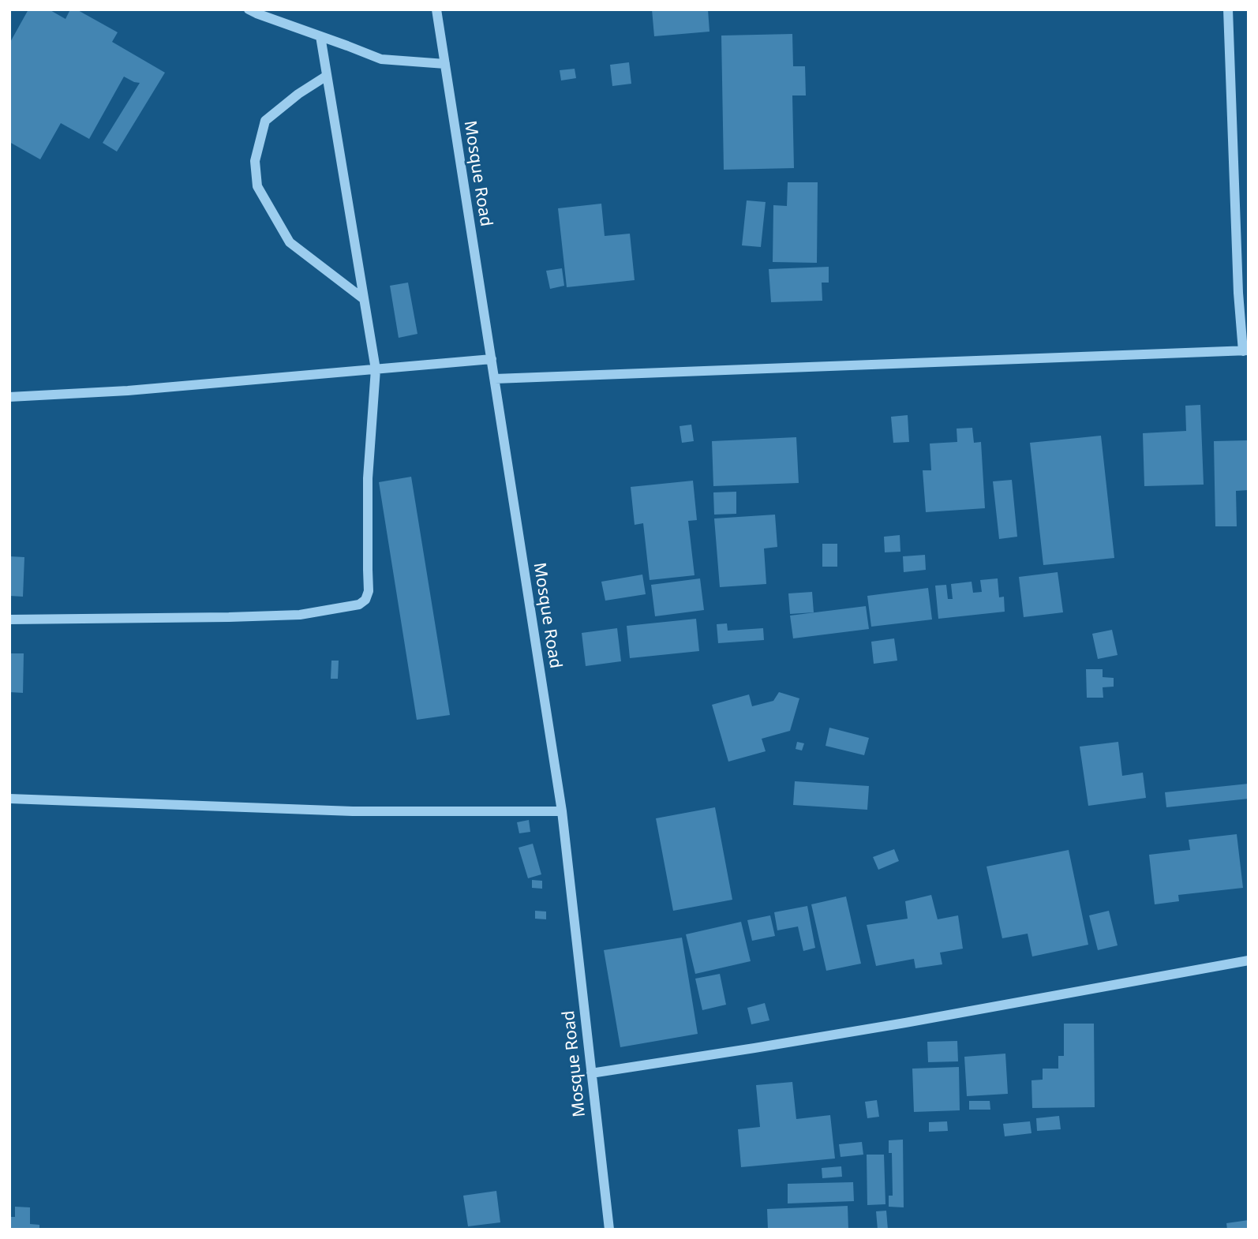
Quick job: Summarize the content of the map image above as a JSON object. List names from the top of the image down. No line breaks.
{"streets":{"street":["Mosque Road"]}}
